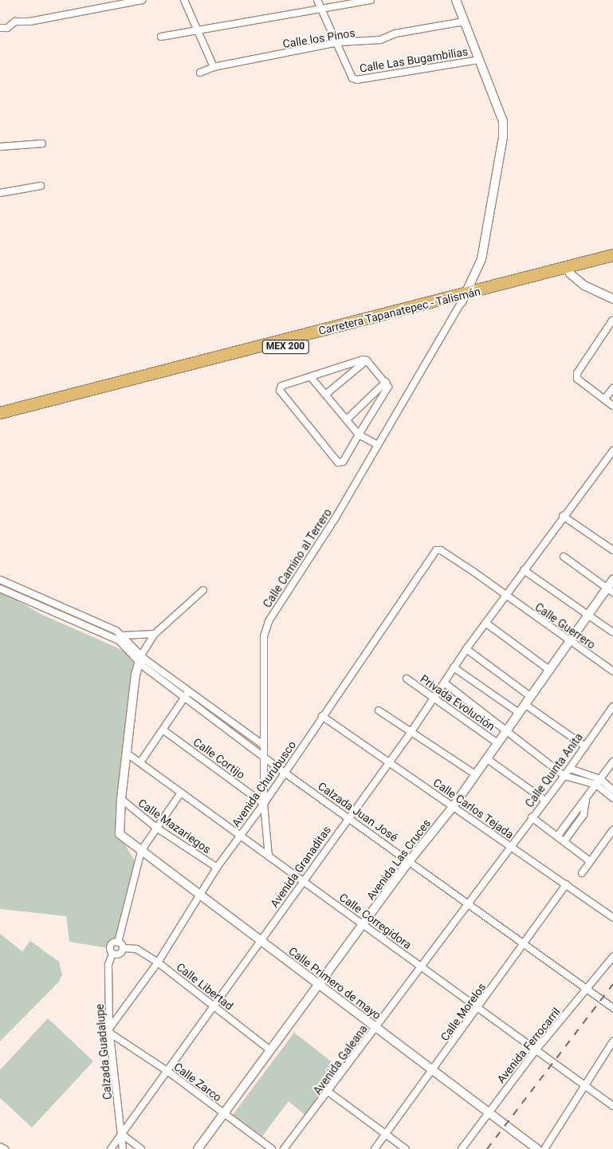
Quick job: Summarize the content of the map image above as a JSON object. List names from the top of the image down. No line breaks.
{"streets":{"highway":["Carretera Tapanatepec - Talismán","MEX 200"],"street":["Calle los Pinos","Calle Las Bugambilias","Calle Camino al Terrero","Calle Guerrero","Privada Evolución","Calle Cortijo","Calle Quinta Anita","Avenida Churubusco","Calle Carlos Tejada","Calzada Juan José","Calle Mazariegos","Avenida Las Cruces","Avenida Granaditas","Calle Corregidora","Calle Primero de mayo","Calle Libertad","Calle Morelos","Avenida Ferrocarril","Calzada Guadalupe","Avenida Galeana","Calle Zarco"]},"crossings":[["Calle los Pinos","Calle Las Bugambilias"],["Carretera Tapanatepec - Talismán","Calle Camino al Terrero"],["Calle Camino al Terrero","Calle Cortijo"],["Calle Camino al Terrero","Avenida Churubusco"],["Calle Camino al Terrero","Calzada Juan José"],["Calle Camino al Terrero","Calle Corregidora"],["Calle Guerrero","Avenida Churubusco"],["Calle Guerrero","Avenida Las Cruces"],["Calle Guerrero","Avenida Granaditas"],["Privada Evolución","Avenida Las Cruces"],["Privada Evolución","Avenida Granaditas"],["Calle Cortijo","Avenida Churubusco"],["Calle Quinta Anita","Calle Carlos Tejada"],["Calle Quinta Anita","Avenida Galeana"],["Avenida Churubusco","Calle Carlos Tejada"],["Avenida Churubusco","Calzada Juan José"],["Avenida Churubusco","Calle Mazariegos"],["Avenida Churubusco","Calle Corregidora"],["Avenida Churubusco","Calle Primero de mayo"],["Avenida Churubusco","Calle Libertad"],["Avenida Churubusco","Calzada Guadalupe"],["Avenida Churubusco","Calle Zarco"],["Calle Carlos Tejada","Avenida Las Cruces"],["Calle Carlos Tejada","Avenida Granaditas"],["Calle Carlos Tejada","Calle Morelos"],["Calle Carlos Tejada","Avenida Galeana"],["Calzada Juan José","Avenida Las Cruces"],["Calzada Juan José","Avenida Granaditas"],["Calzada Juan José","Calle Morelos"],["Calzada Juan José","Avenida Ferrocarril"],["Calzada Juan José","Avenida Galeana"],["Calle Mazariegos","Calle Primero de mayo"],["Avenida Las Cruces","Calle Corregidora"],["Avenida Las Cruces","Calle Primero de mayo"],["Avenida Las Cruces","Calle Libertad"],["Avenida Las Cruces","Calle Zarco"],["Avenida Granaditas","Calle Corregidora"],["Avenida Granaditas","Calle Primero de mayo"],["Avenida Granaditas","Calle Libertad"],["Avenida Granaditas","Calzada Guadalupe"],["Avenida Granaditas","Calle Zarco"],["Calle Corregidora","Calle Morelos"],["Calle Corregidora","Avenida Ferrocarril"],["Calle Corregidora","Avenida Galeana"],["Calle Primero de mayo","Calle Morelos"],["Calle Primero de mayo","Avenida Ferrocarril"],["Calle Primero de mayo","Avenida Galeana"],["Calle Libertad","Calzada Guadalupe"],["Calzada Guadalupe","Calle Zarco"]]}
